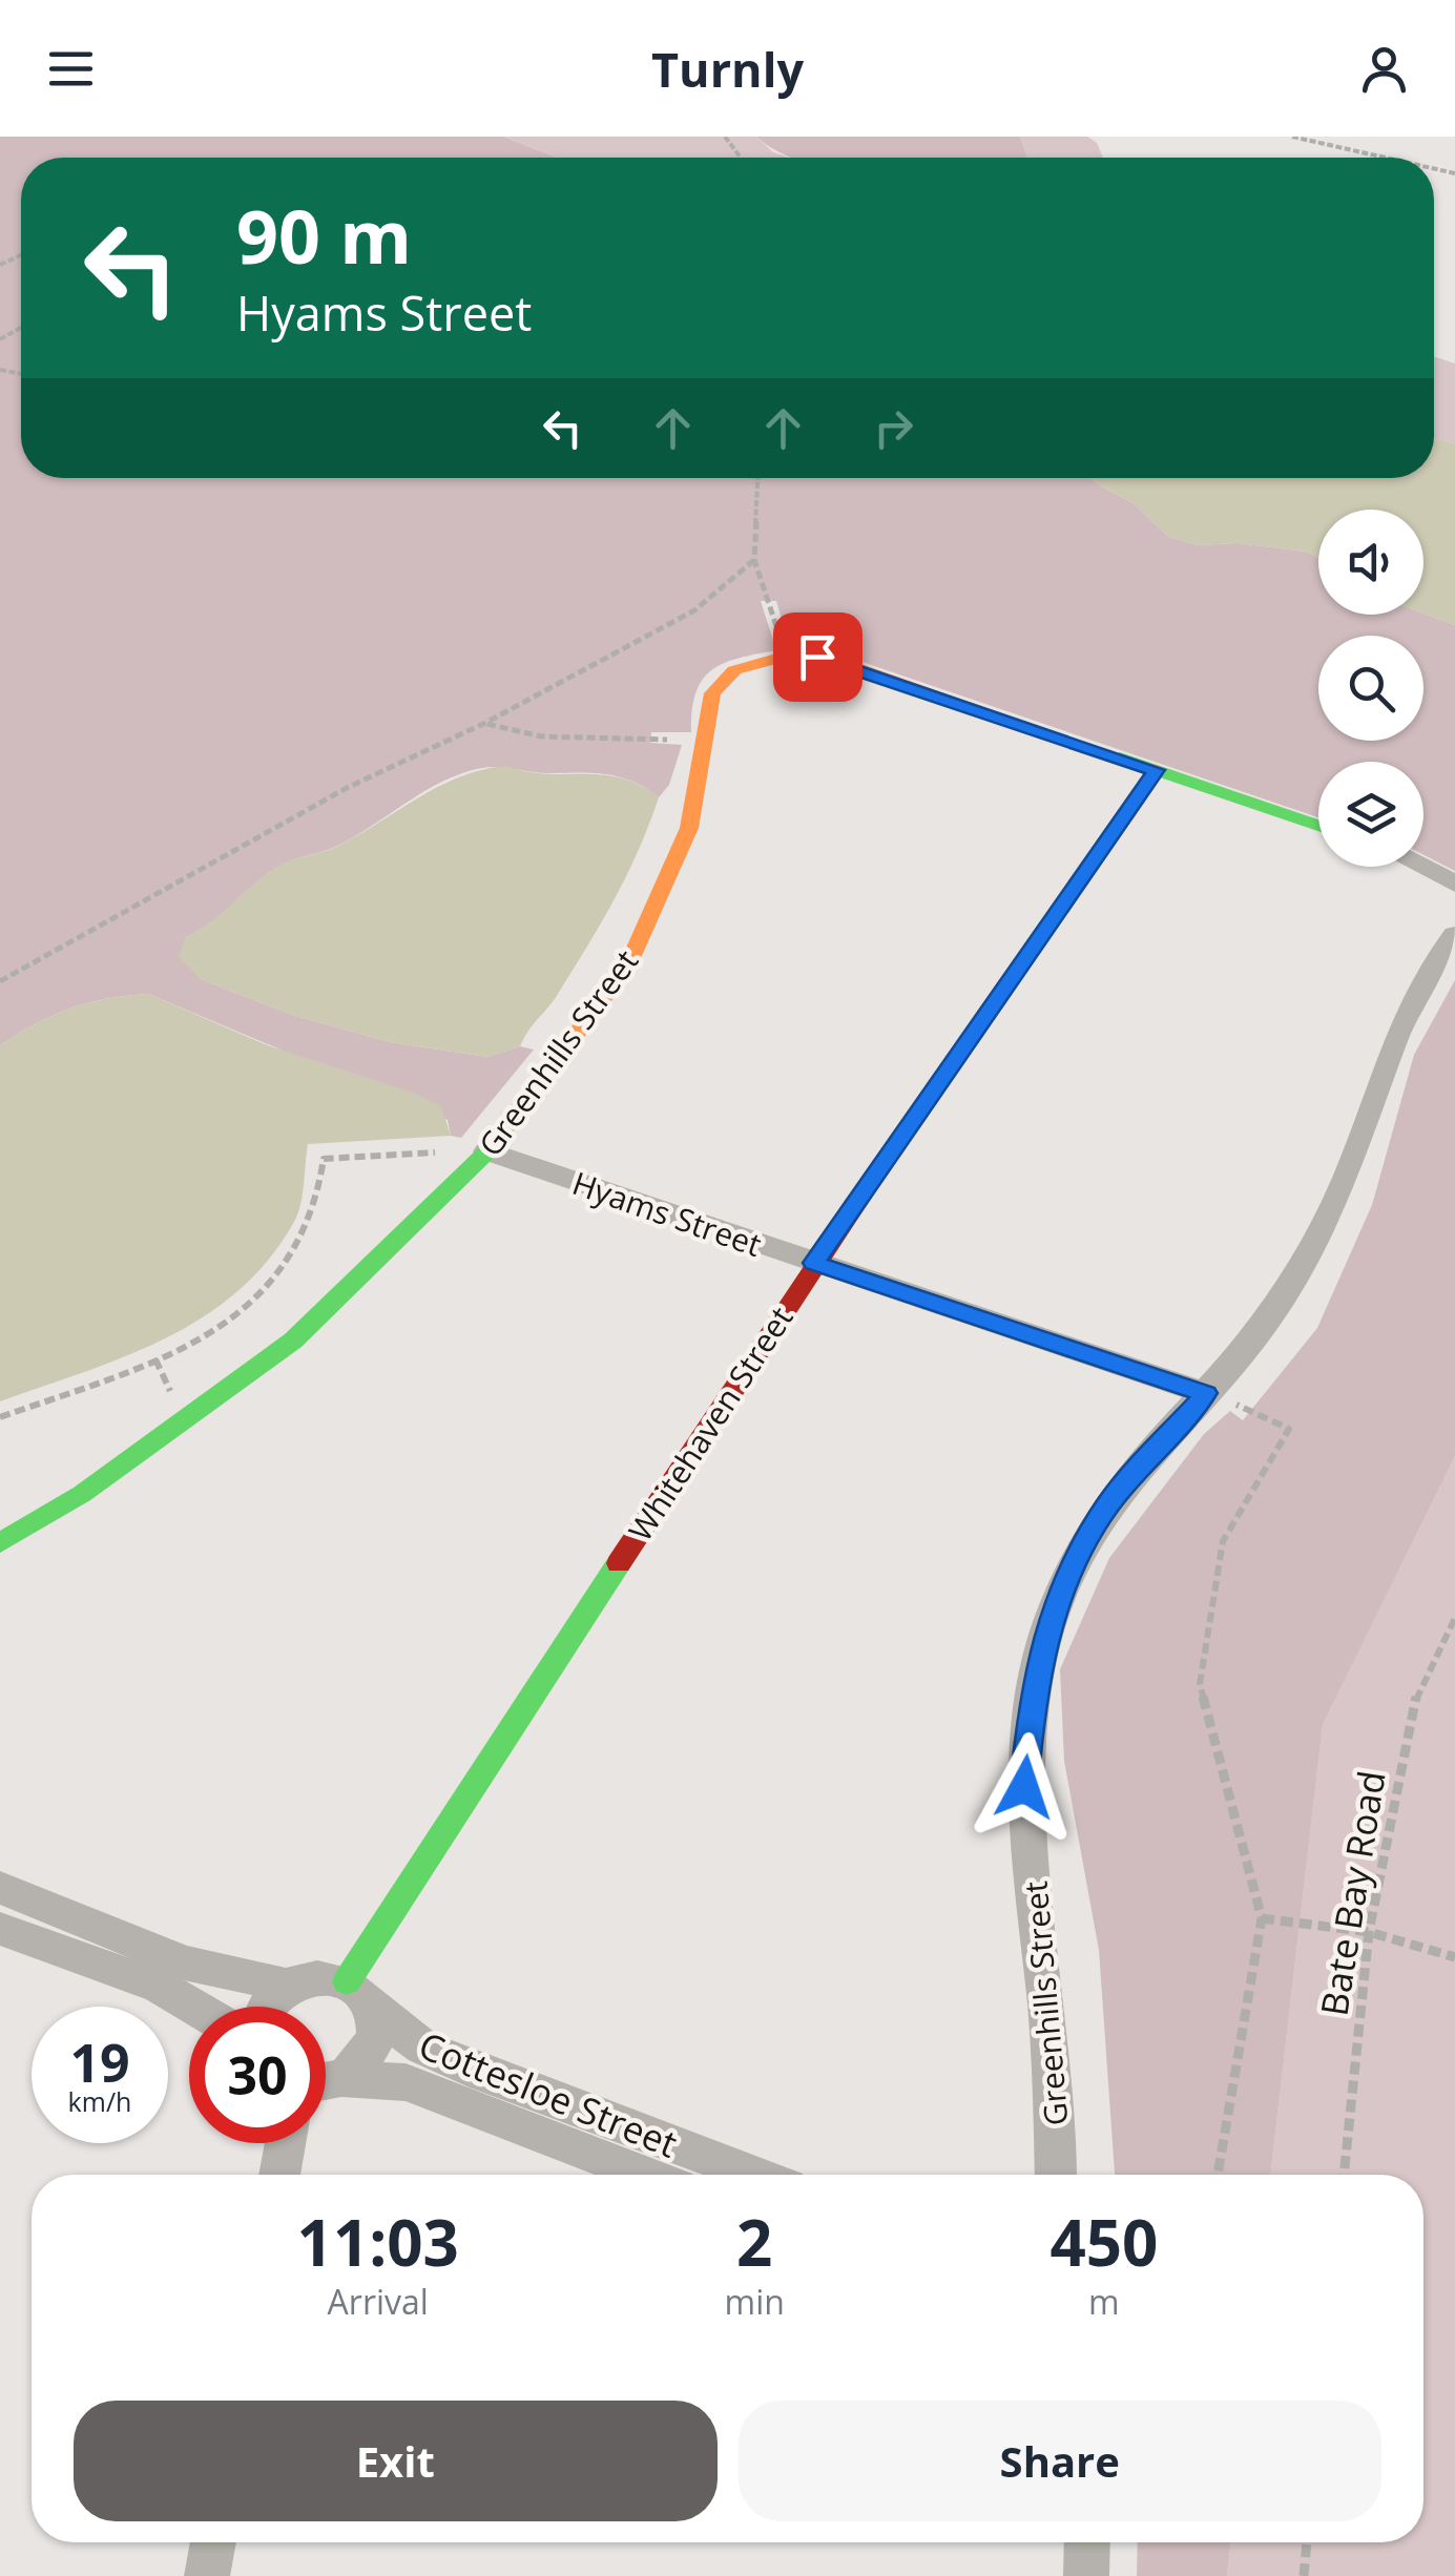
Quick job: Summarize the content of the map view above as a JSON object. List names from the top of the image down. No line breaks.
{"streets":{"street":["Greenhills Street","Hyams Street","Whitehaven Street","Cottesloe Street"],"path":["Bate Bay Road"]},"crossings":[["Greenhills Street","Hyams Street"],["Greenhills Street","Whitehaven Street"],["Hyams Street","Whitehaven Street"],["Whitehaven Street","Cottesloe Street"]],"page":{"header":"Turnly","turn":["90 m","Hyams Street"],"speed":"19 km/h","limit":"30","eta":["11:03","Arrival","2","min","450","m"],"buttons":["Exit","Share"]}}
